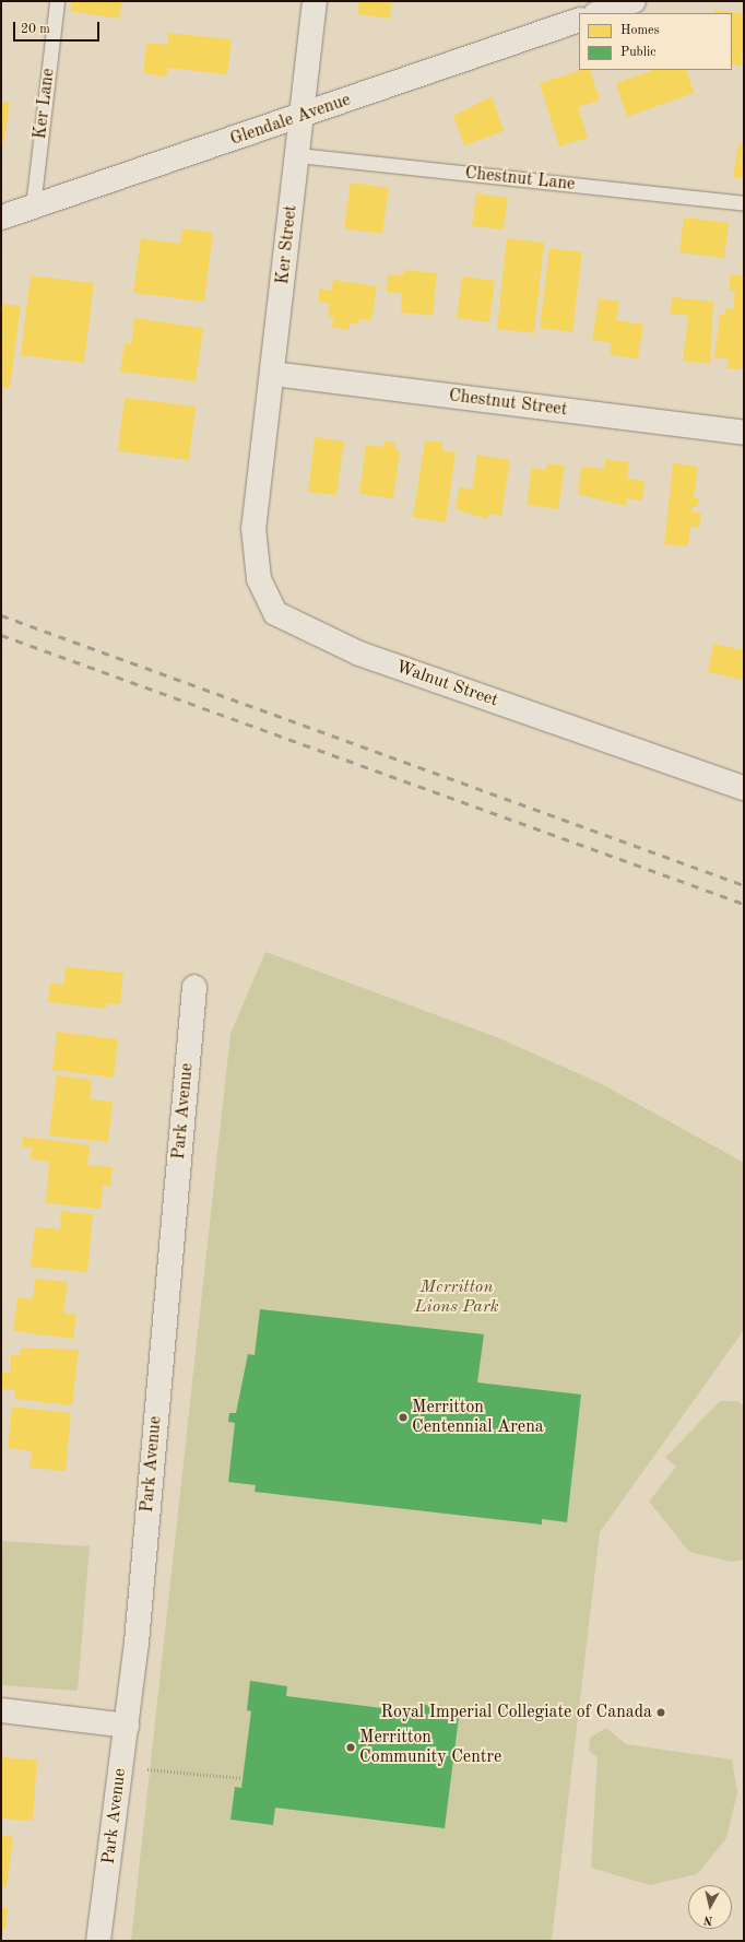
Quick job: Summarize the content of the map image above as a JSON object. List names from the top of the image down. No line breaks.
{"streets":{"street":["Glendale Avenue","Ker Street","Chestnut Street","Walnut Street","Park Avenue"],"lane":["Ker Lane","Chestnut Lane"]},"crossings":[["Ker Lane","Glendale Avenue"],["Glendale Avenue","Ker Street"],["Chestnut Lane","Ker Street"],["Ker Street","Chestnut Street"],["Ker Street","Walnut Street"]],"parks":["Merritton Lions Park"],"places":["Merritton Centennial Arena","Royal Imperial Collegiate of Canada","Merritton Community Centre"],"legend":["Homes","Public"],"scale_bar":"20 m","north":"bottom"}
